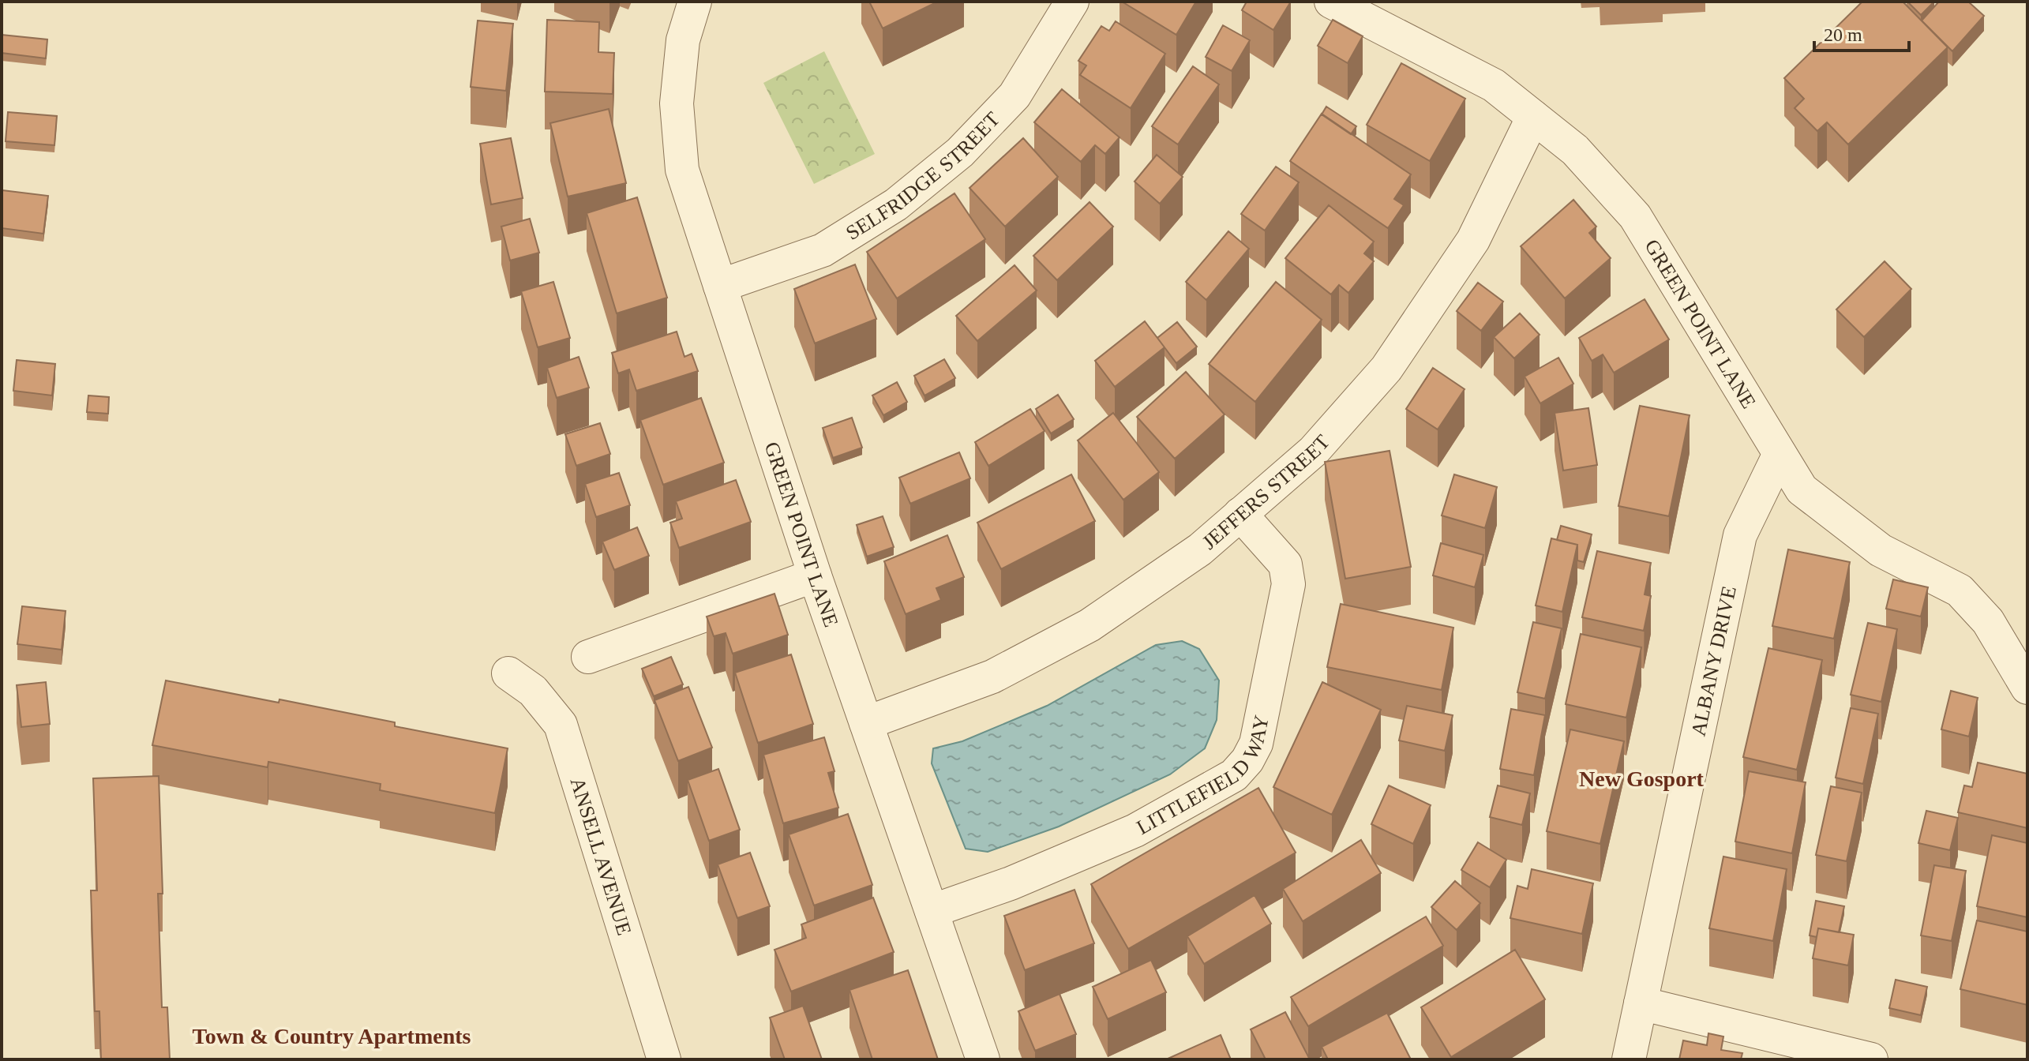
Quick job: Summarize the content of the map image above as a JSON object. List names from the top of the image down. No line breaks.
{"streets":{"street":["SELFRIDGE STREET","GREEN POINT LANE","JEFFERS STREET","ALBANY DRIVE","LITTLEFIELD WAY","ANSELL AVENUE"]},"crossings":[["SELFRIDGE STREET","GREEN POINT LANE"],["GREEN POINT LANE","JEFFERS STREET"],["GREEN POINT LANE","ALBANY DRIVE"],["GREEN POINT LANE","LITTLEFIELD WAY"],["JEFFERS STREET","LITTLEFIELD WAY"]],"districts":["New Gosport","Town & Country Apartments"],"scale_bar":"20 m"}
